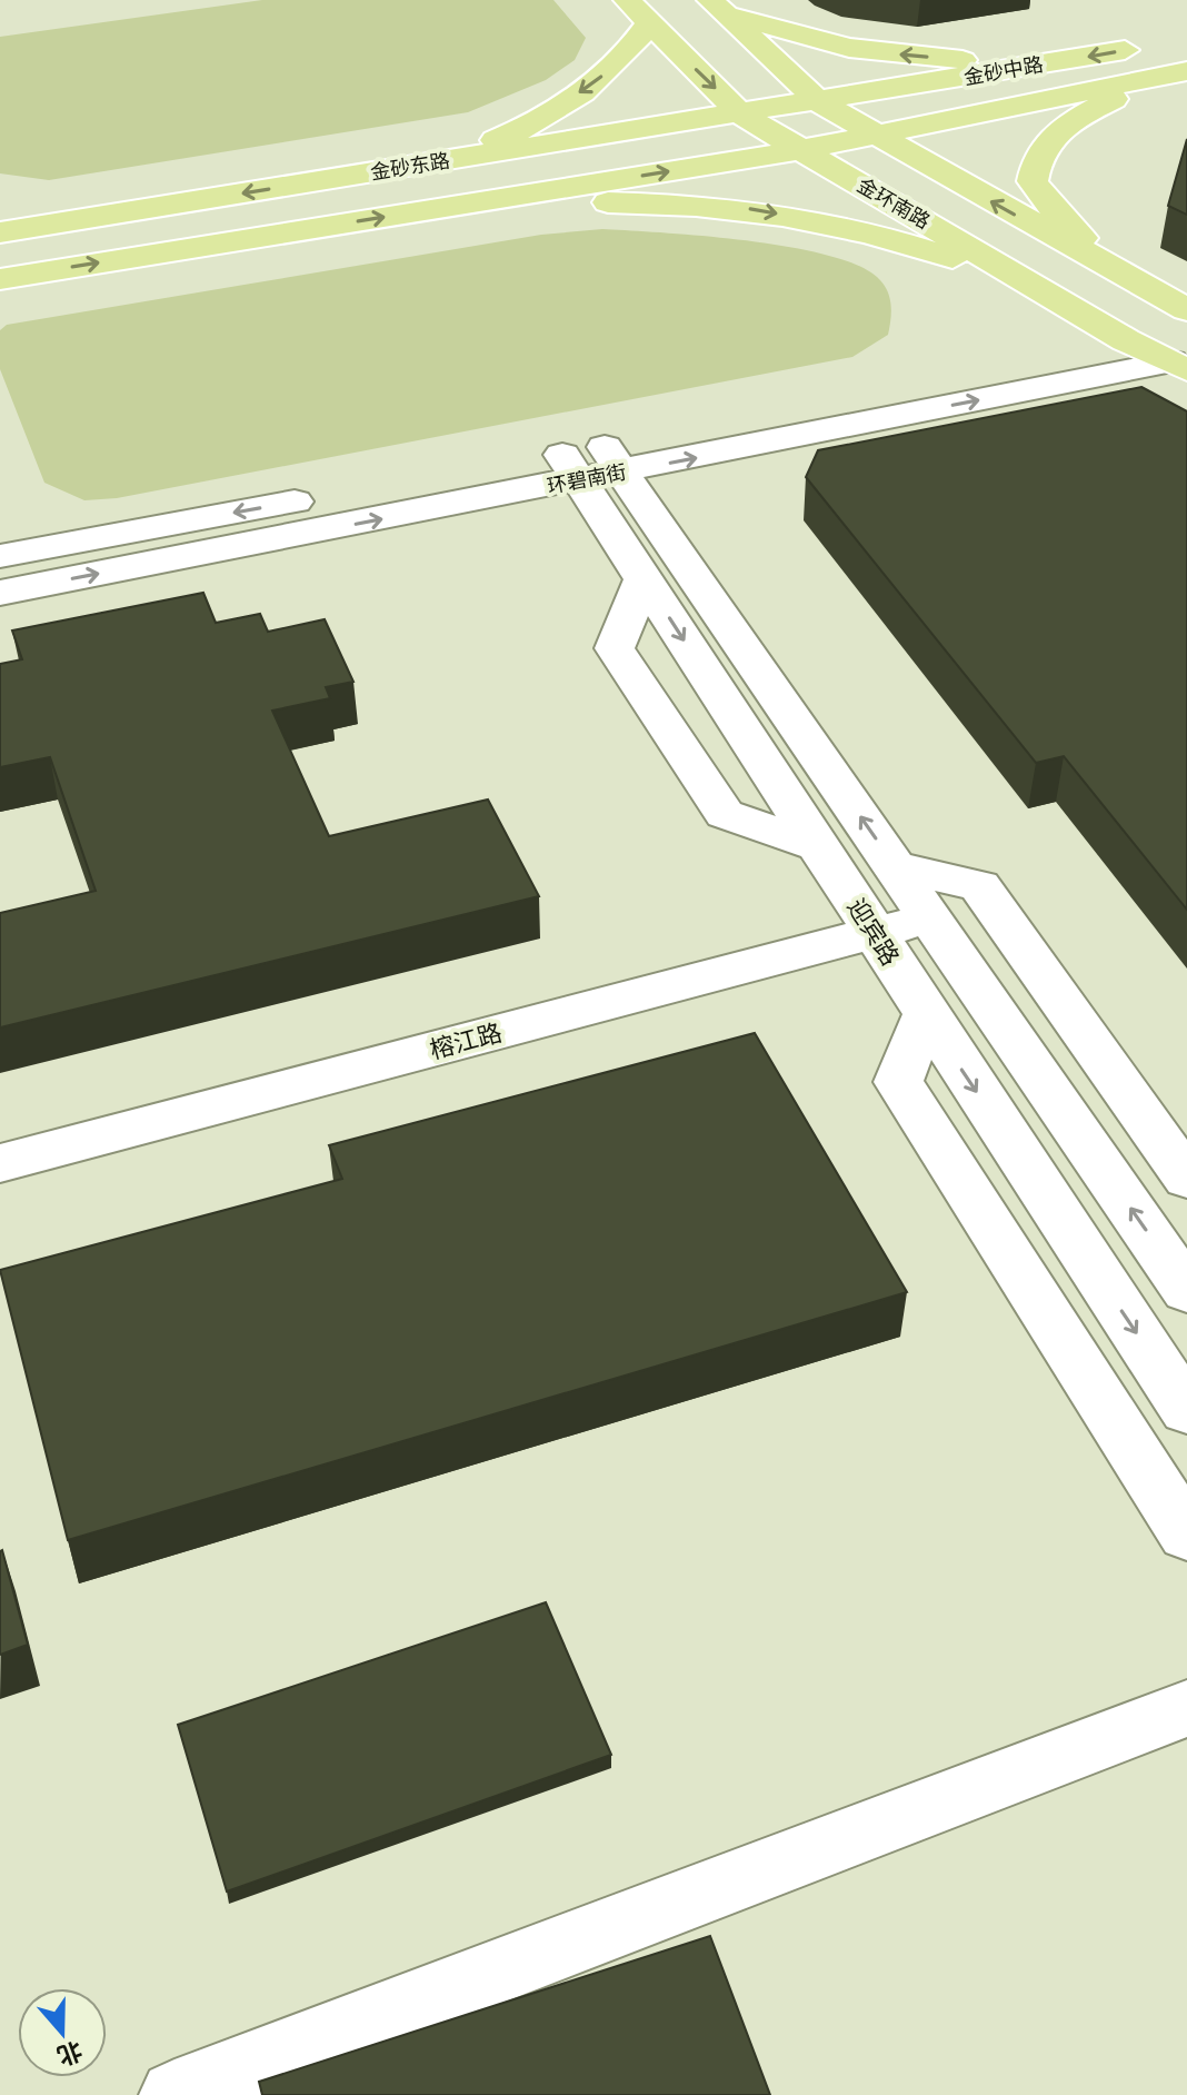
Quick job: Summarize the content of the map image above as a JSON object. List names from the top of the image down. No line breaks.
{"streets":{"main road":["金砂中路","金砂东路","金环南路"],"street":["环碧南街","迎宾路","榕江路"]},"crossings":[["金砂中路","金砂东路"],["金砂中路","金环南路"],["金砂东路","金环南路"],["金环南路","环碧南街"],["环碧南街","迎宾路"],["迎宾路","榕江路"]],"north":"bottom"}
